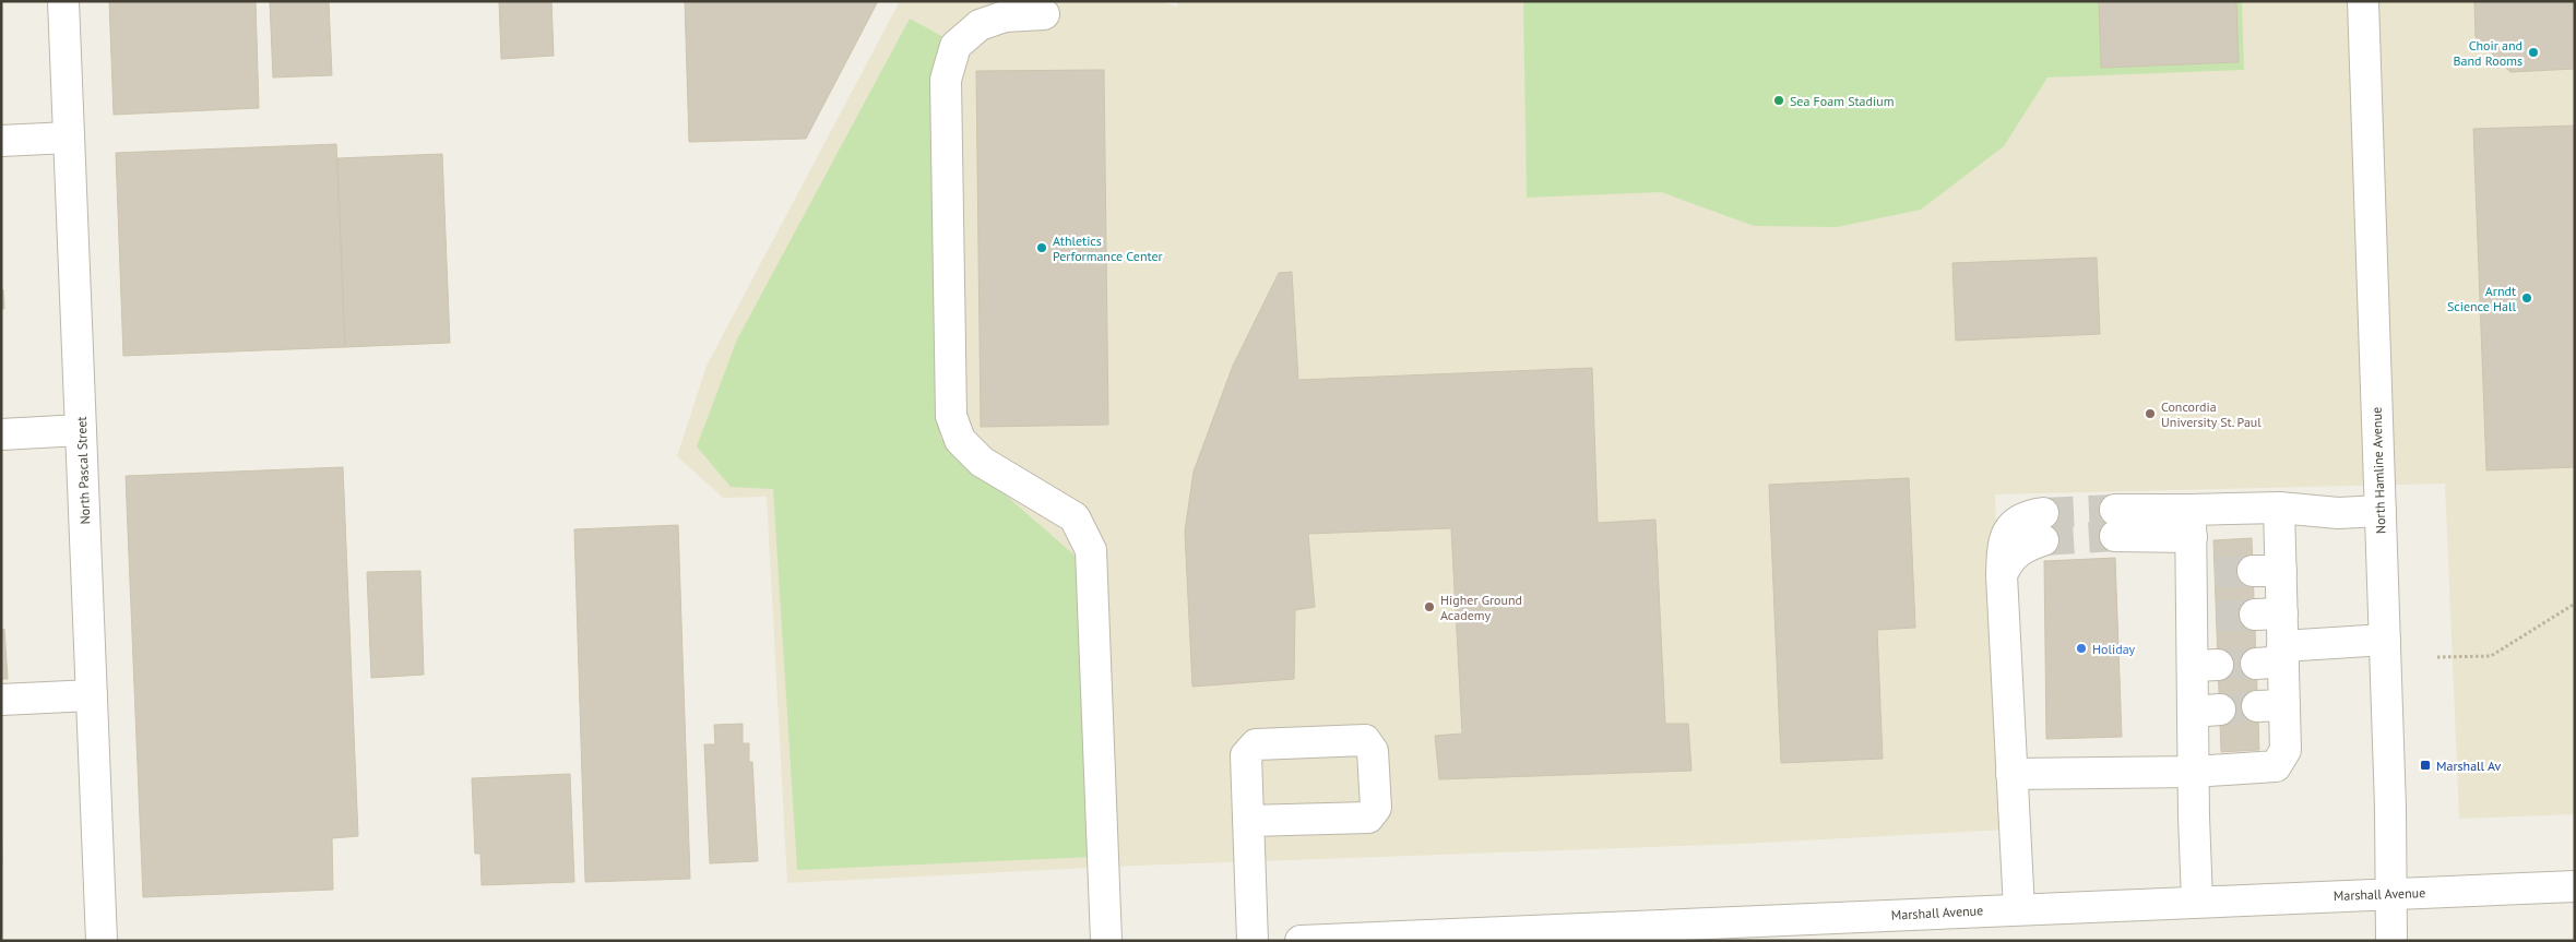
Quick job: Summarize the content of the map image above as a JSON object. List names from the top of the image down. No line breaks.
{"streets":{"street":["North Pascal Street","North Hamline Avenue","Marshall Avenue"]},"crossings":[["North Hamline Avenue","Marshall Avenue"]],"places":{"other":["Choir and Band Rooms","Sea Foam Stadium","Athletics Performance Center","Arndt Science Hall","Concordia University St. Paul","Higher Ground Academy","Holiday"],"transit":["Marshall Av"]}}
